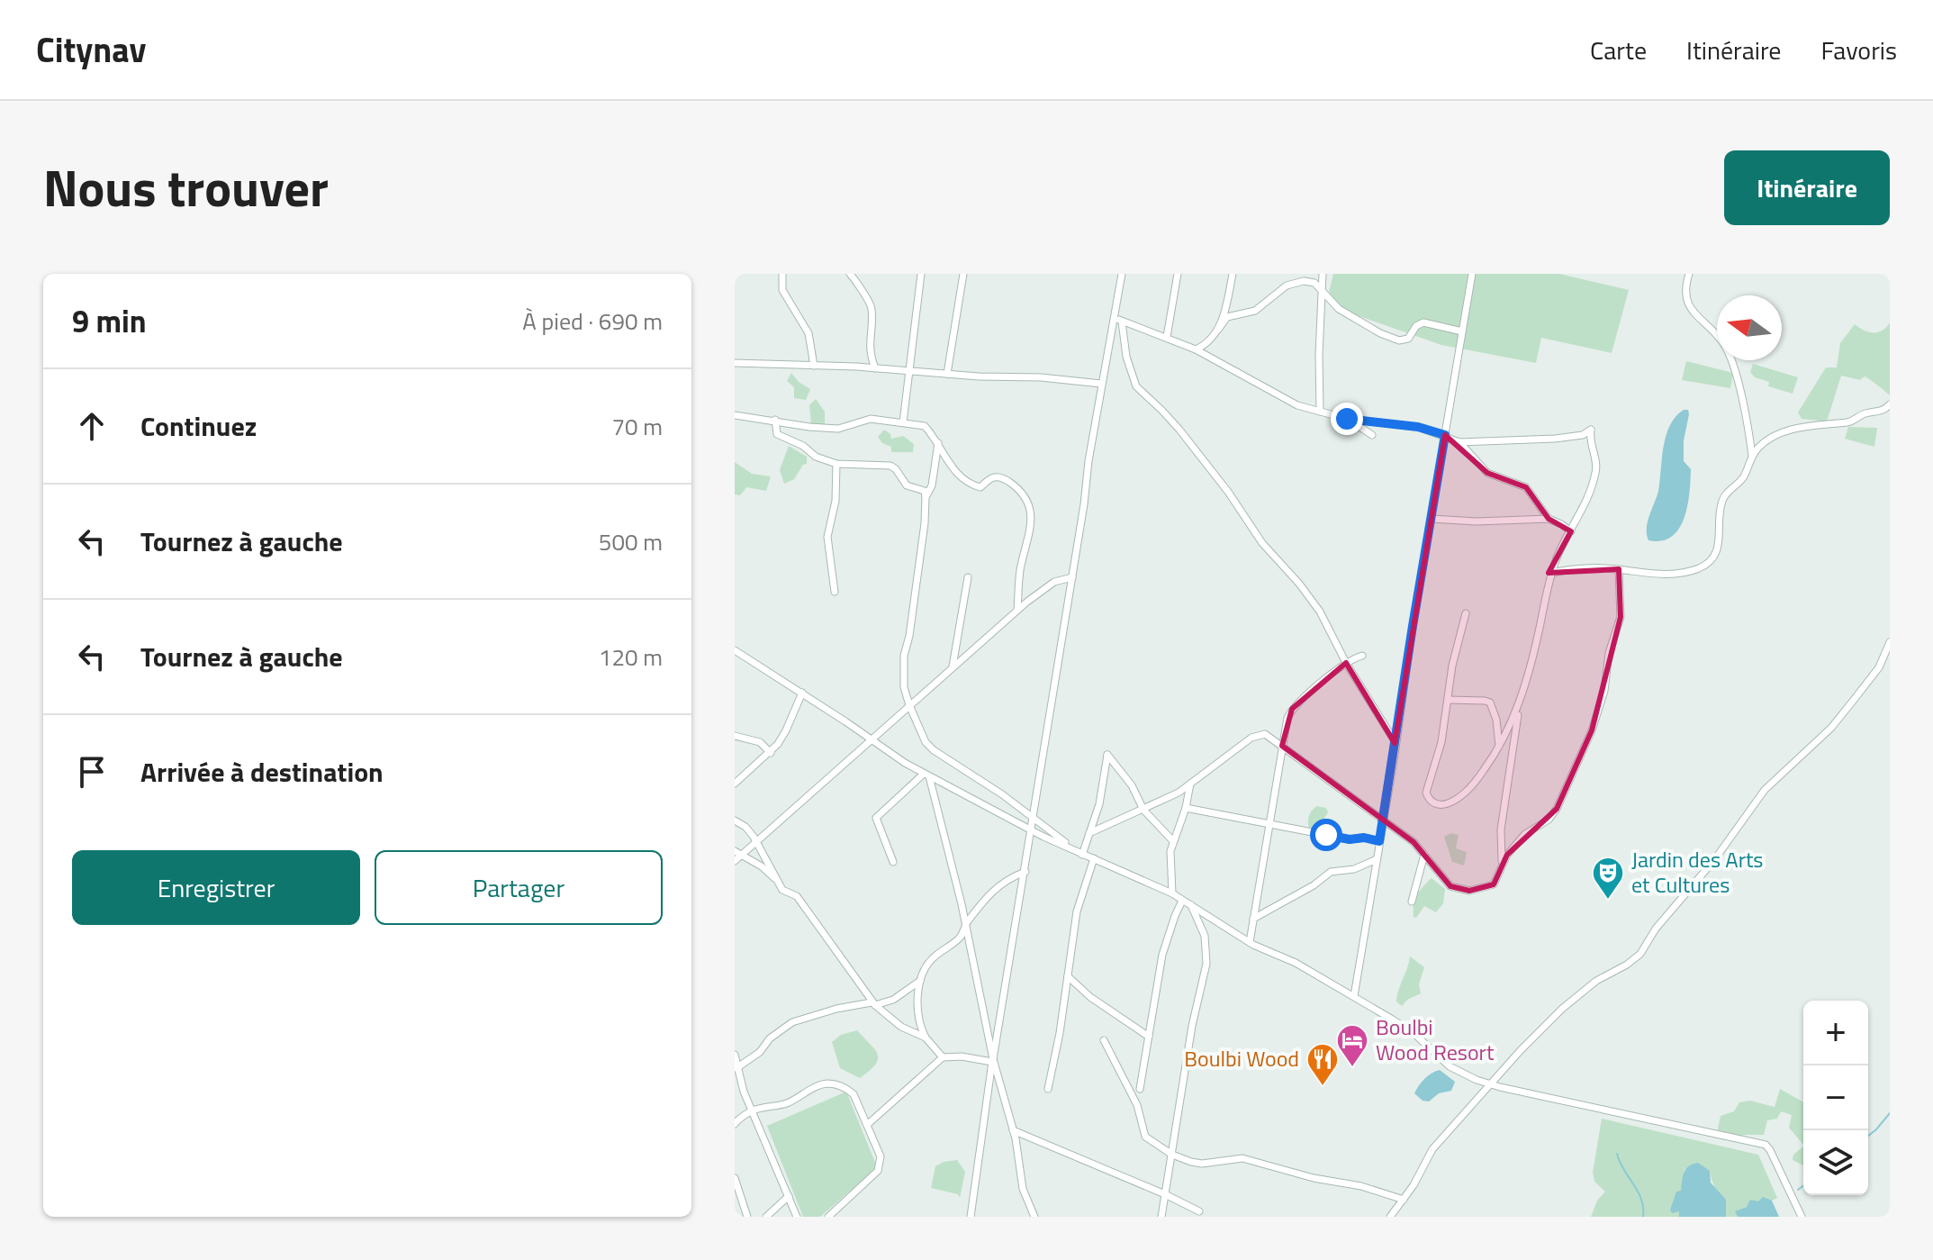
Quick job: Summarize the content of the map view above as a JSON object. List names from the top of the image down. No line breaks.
{"places":{"theatre":["Jardin des Arts et Cultures"],"hotel":["Boulbi Wood Resort"],"restaurant":["Boulbi Wood"]},"north":"left","page":{"header":"Citynav","nav":["Carte","Itinéraire","Favoris"],"title":"Nous trouver","buttons":["Itinéraire",["Enregistrer","Partager"]],"heading":["9 min","À pied · 690 m"],"list":[["Continuez","70 m"],["Tournez à gauche","500 m"],["Tournez à gauche","120 m"],"Arrivée à destination"],"map_buttons":["+","−"]}}
